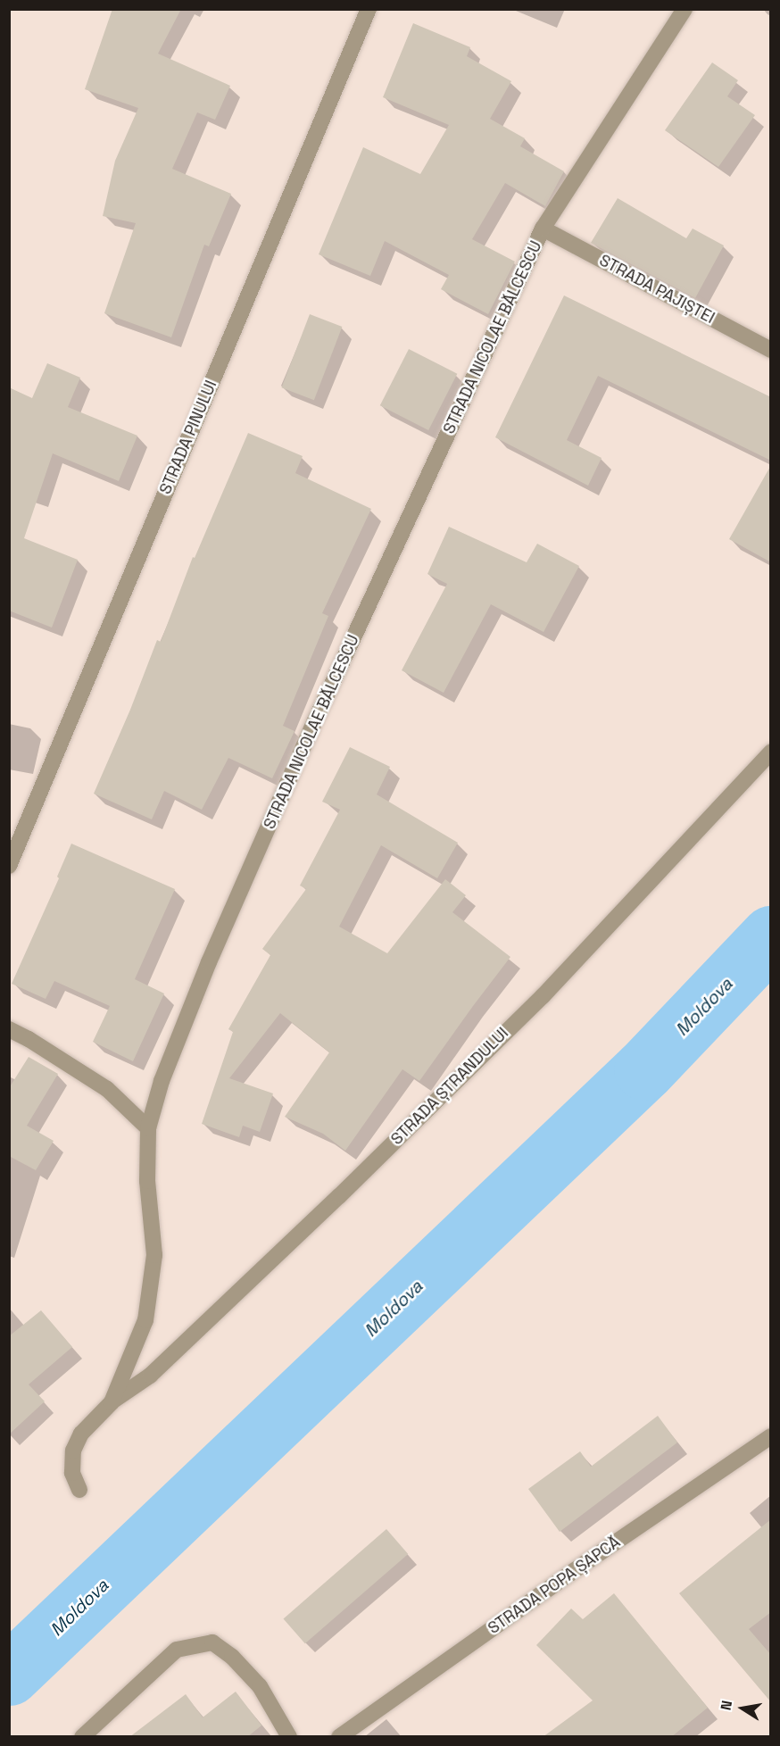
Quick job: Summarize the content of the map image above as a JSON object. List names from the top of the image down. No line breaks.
{"streets":{"street":["STRADA PAJIȘTEI","STRADA NICOLAE BĂLCESCU","STRADA PINULUI","STRADA ȘTRANDULUI","STRADA POPA ȘAPCĂ"]},"crossings":[["STRADA PAJIȘTEI","STRADA NICOLAE BĂLCESCU"],["STRADA NICOLAE BĂLCESCU","STRADA ȘTRANDULUI"]],"water":["Moldova"],"north":"left"}
